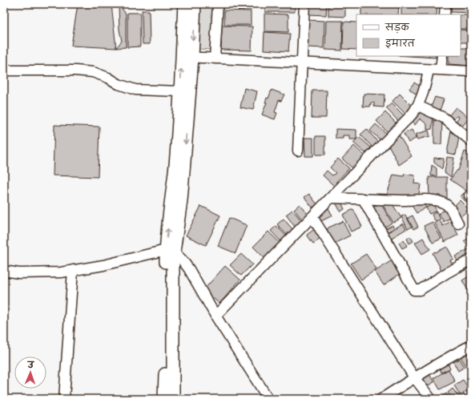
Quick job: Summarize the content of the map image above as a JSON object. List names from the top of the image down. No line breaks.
{"legend":["सड़क","इमारत"],"north":"top"}
